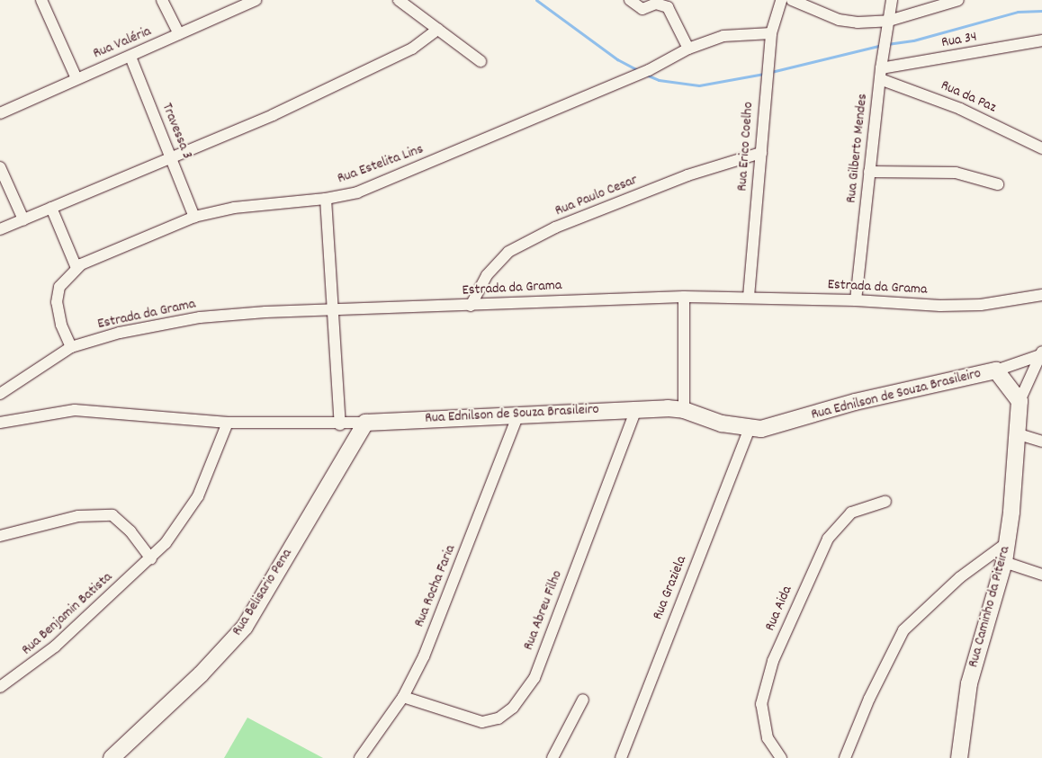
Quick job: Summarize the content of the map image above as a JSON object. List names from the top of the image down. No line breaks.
{"streets":{"street":["Rua 34","Rua Valéria","Rua da Paz","Travessa 3","Rua Erico Coelho","Rua Gilberto Mendes","Rua Estelita Lins","Rua Paulo Cesar","Estrada da Grama","Rua Ednilson de Souza Brasileiro","Rua Rocha Faria","Rua Graziela","Rua Belisario Pena","Rua Caminho da Piteira","Rua Aida","Rua Abreu Filho","Rua Benjamin Batista"]},"crossings":[["Rua 34","Rua da Paz"],["Rua 34","Rua Gilberto Mendes"],["Rua Valéria","Travessa 3"],["Rua da Paz","Rua Gilberto Mendes"],["Travessa 3","Rua Estelita Lins"],["Rua Erico Coelho","Rua Estelita Lins"],["Rua Erico Coelho","Rua Paulo Cesar"],["Rua Erico Coelho","Estrada da Grama"],["Rua Gilberto Mendes","Estrada da Grama"],["Rua Estelita Lins","Estrada da Grama"],["Rua Paulo Cesar","Estrada da Grama"],["Rua Ednilson de Souza Brasileiro","Rua Rocha Faria"],["Rua Ednilson de Souza Brasileiro","Rua Graziela"],["Rua Ednilson de Souza Brasileiro","Rua Belisario Pena"],["Rua Ednilson de Souza Brasileiro","Rua Caminho da Piteira"],["Rua Ednilson de Souza Brasileiro","Rua Abreu Filho"],["Rua Ednilson de Souza Brasileiro","Rua Benjamin Batista"],["Rua Rocha Faria","Rua Abreu Filho"]]}
